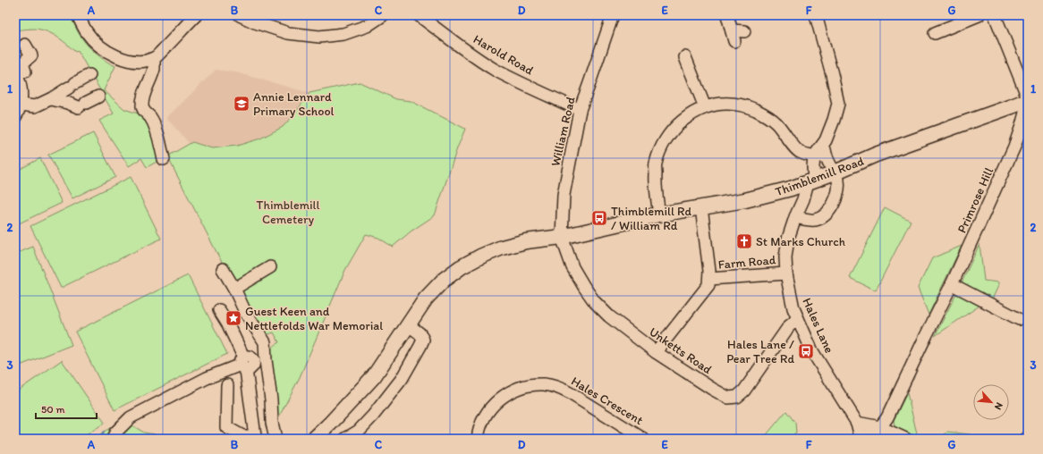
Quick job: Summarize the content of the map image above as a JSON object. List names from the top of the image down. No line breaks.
{"streets":{"main road":["Thimblemill Road"],"street":["Harold Road","William Road","Primrose Hill","Farm Road","Hales Lane","Unketts Road","Hales Crescent"]},"crossings":[["Harold Road","William Road"],["William Road","Thimblemill Road"],["William Road","Unketts Road"],["Thimblemill Road","Farm Road"],["Thimblemill Road","Hales Lane"],["Thimblemill Road","Unketts Road"],["Primrose Hill","Hales Lane"],["Farm Road","Hales Lane"],["Farm Road","Unketts Road"],["Hales Lane","Unketts Road"]],"parks":["Thimblemill Cemetery"],"places":{"school or university":["Annie Lennard Primary School"],"bus stop":["Thimblemill Rd / William Rd","Hales Lane / Pear Tree Rd"],"church":["St Marks Church"],"place":["Guest Keen and Nettlefolds War Memorial"]},"scale_bar":"50 m","north":"bottom right","grid":{"columns":["A","B","C","D","E","F","G"],"rows":["1","2","3"]}}
